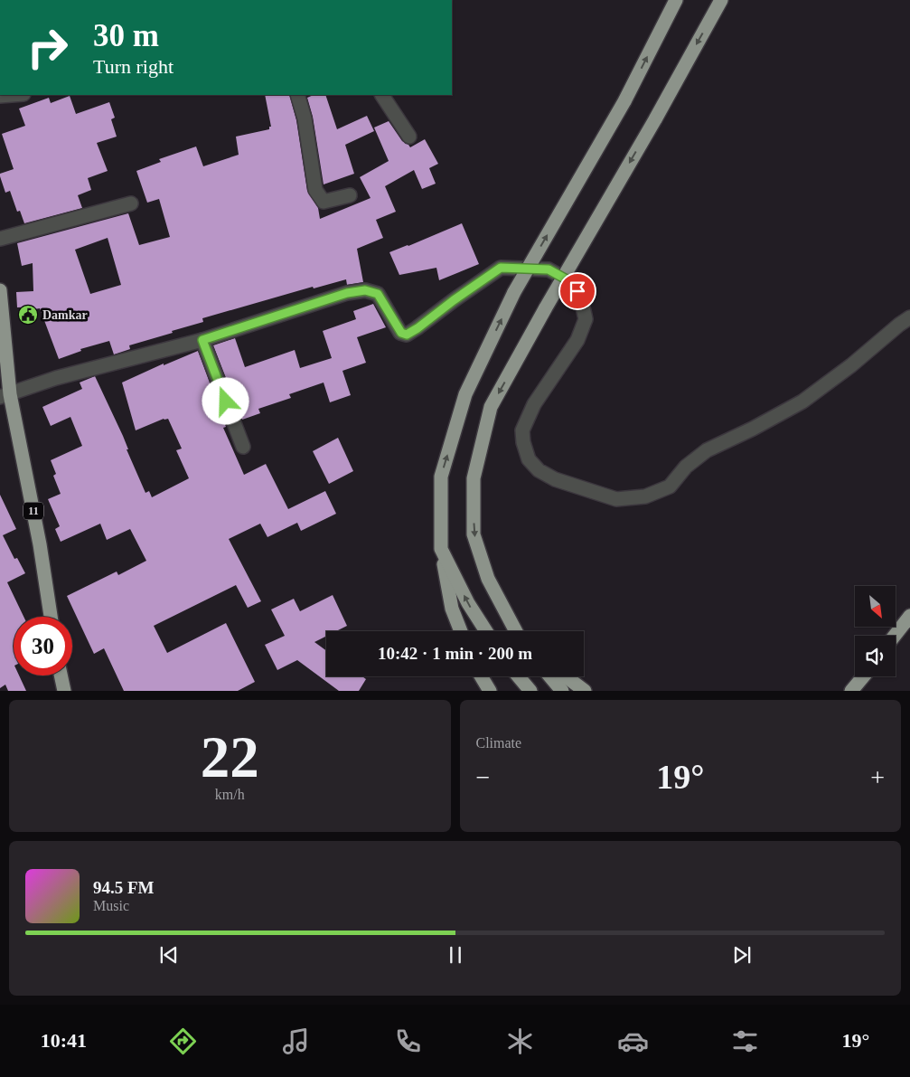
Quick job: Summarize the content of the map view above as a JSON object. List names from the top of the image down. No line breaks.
{"streets":{"highway":["11"]},"places":{"public building":["Damkar"]},"north":"bottom right","page":{"turn":["30 m","Turn right"],"limit":"30","trip":"10:42 · 1 min · 200 m","tile":[["22","km/h"],"Climate"],"heat":["−","19°","+"],"song":["94.5 FM","Music"],"tabs":["10:41","19°"]}}
